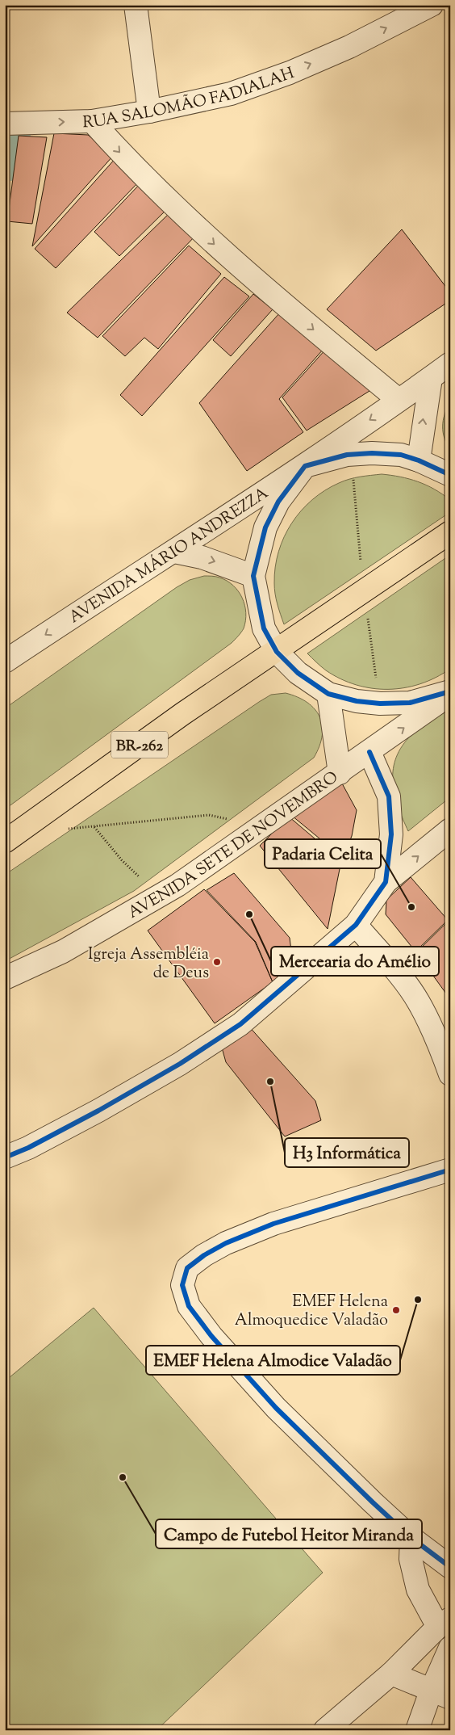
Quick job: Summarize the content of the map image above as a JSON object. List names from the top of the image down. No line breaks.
{"streets":{"highway":["BR-262"],"street":["RUA SALOMÃO FADIALAH","AVENIDA MÁRIO ANDREZZA","AVENIDA SETE DE NOVEMBRO"]},"one_way":["RUA SALOMÃO FADIALAH","AVENIDA MÁRIO ANDREZZA"],"places":["Padaria Celita","Mercearia do Amélio","Igreja Assembléia de Deus","H3 Informática","EMEF Helena Almodice Valadão","EMEF Helena Almoquedice Valadão","Campo de Futebol Heitor Miranda"]}
